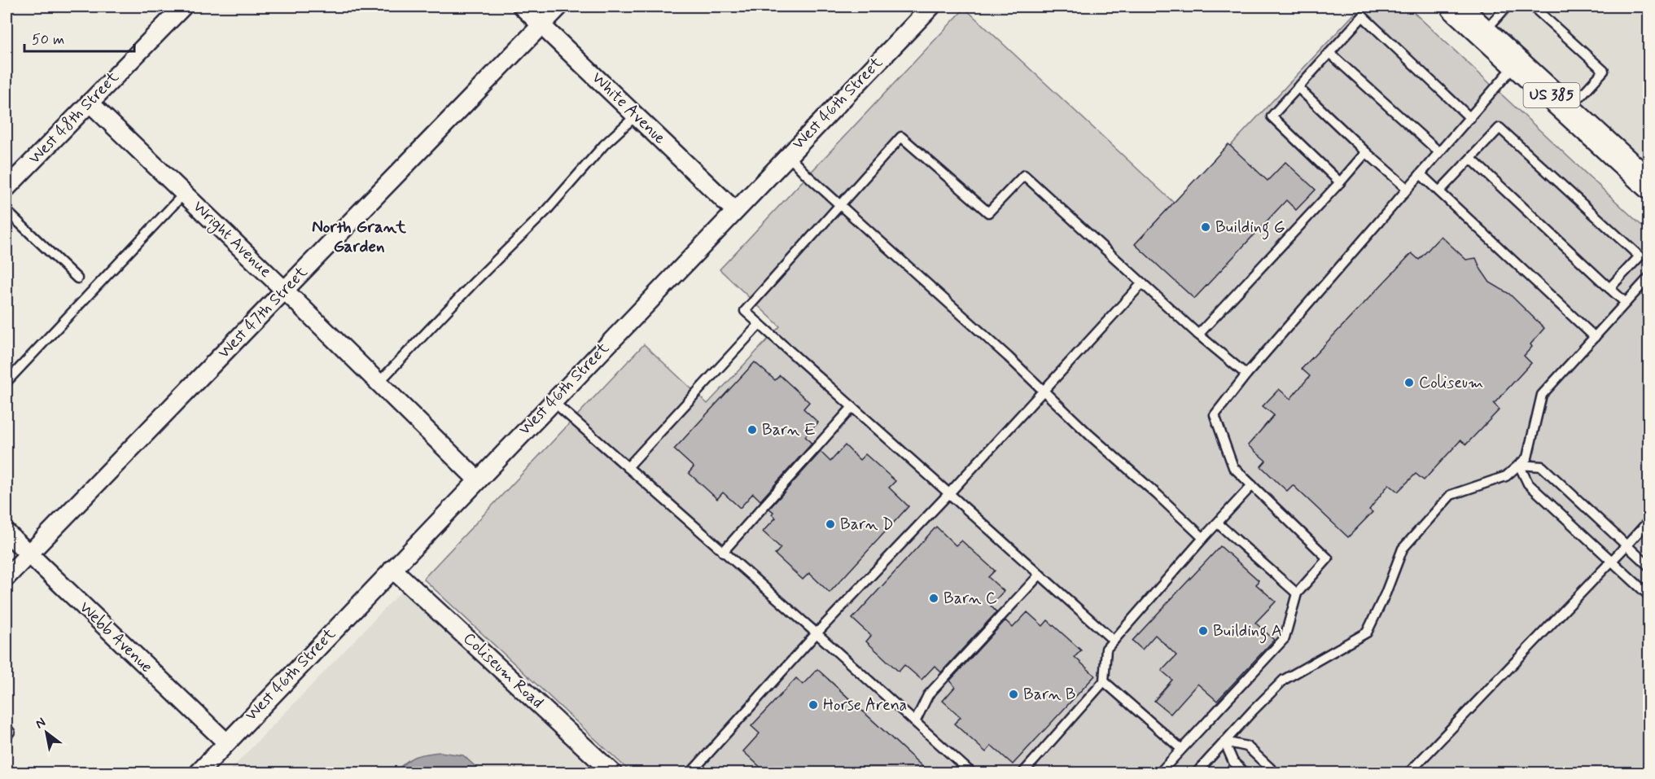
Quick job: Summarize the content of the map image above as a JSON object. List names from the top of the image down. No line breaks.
{"streets":{"main road":["US 385"],"street":["West 46th Street","White Avenue","West 48th Street","Wright Avenue","West 47th Street","Webb Avenue","Coliseum Road"]},"crossings":[["West 46th Street","White Avenue"],["West 46th Street","Wright Avenue"],["West 46th Street","Webb Avenue"],["West 46th Street","Coliseum Road"],["White Avenue","West 47th Street"],["West 48th Street","Wright Avenue"],["Wright Avenue","West 47th Street"],["West 47th Street","Webb Avenue"]],"districts":["North Grant Garden"],"places":["Building G","Coliseum","Barn E","Barn D","Barn C","Building A","Barn B","Horse Arena"],"scale_bar":"50 m","north":"top left"}
